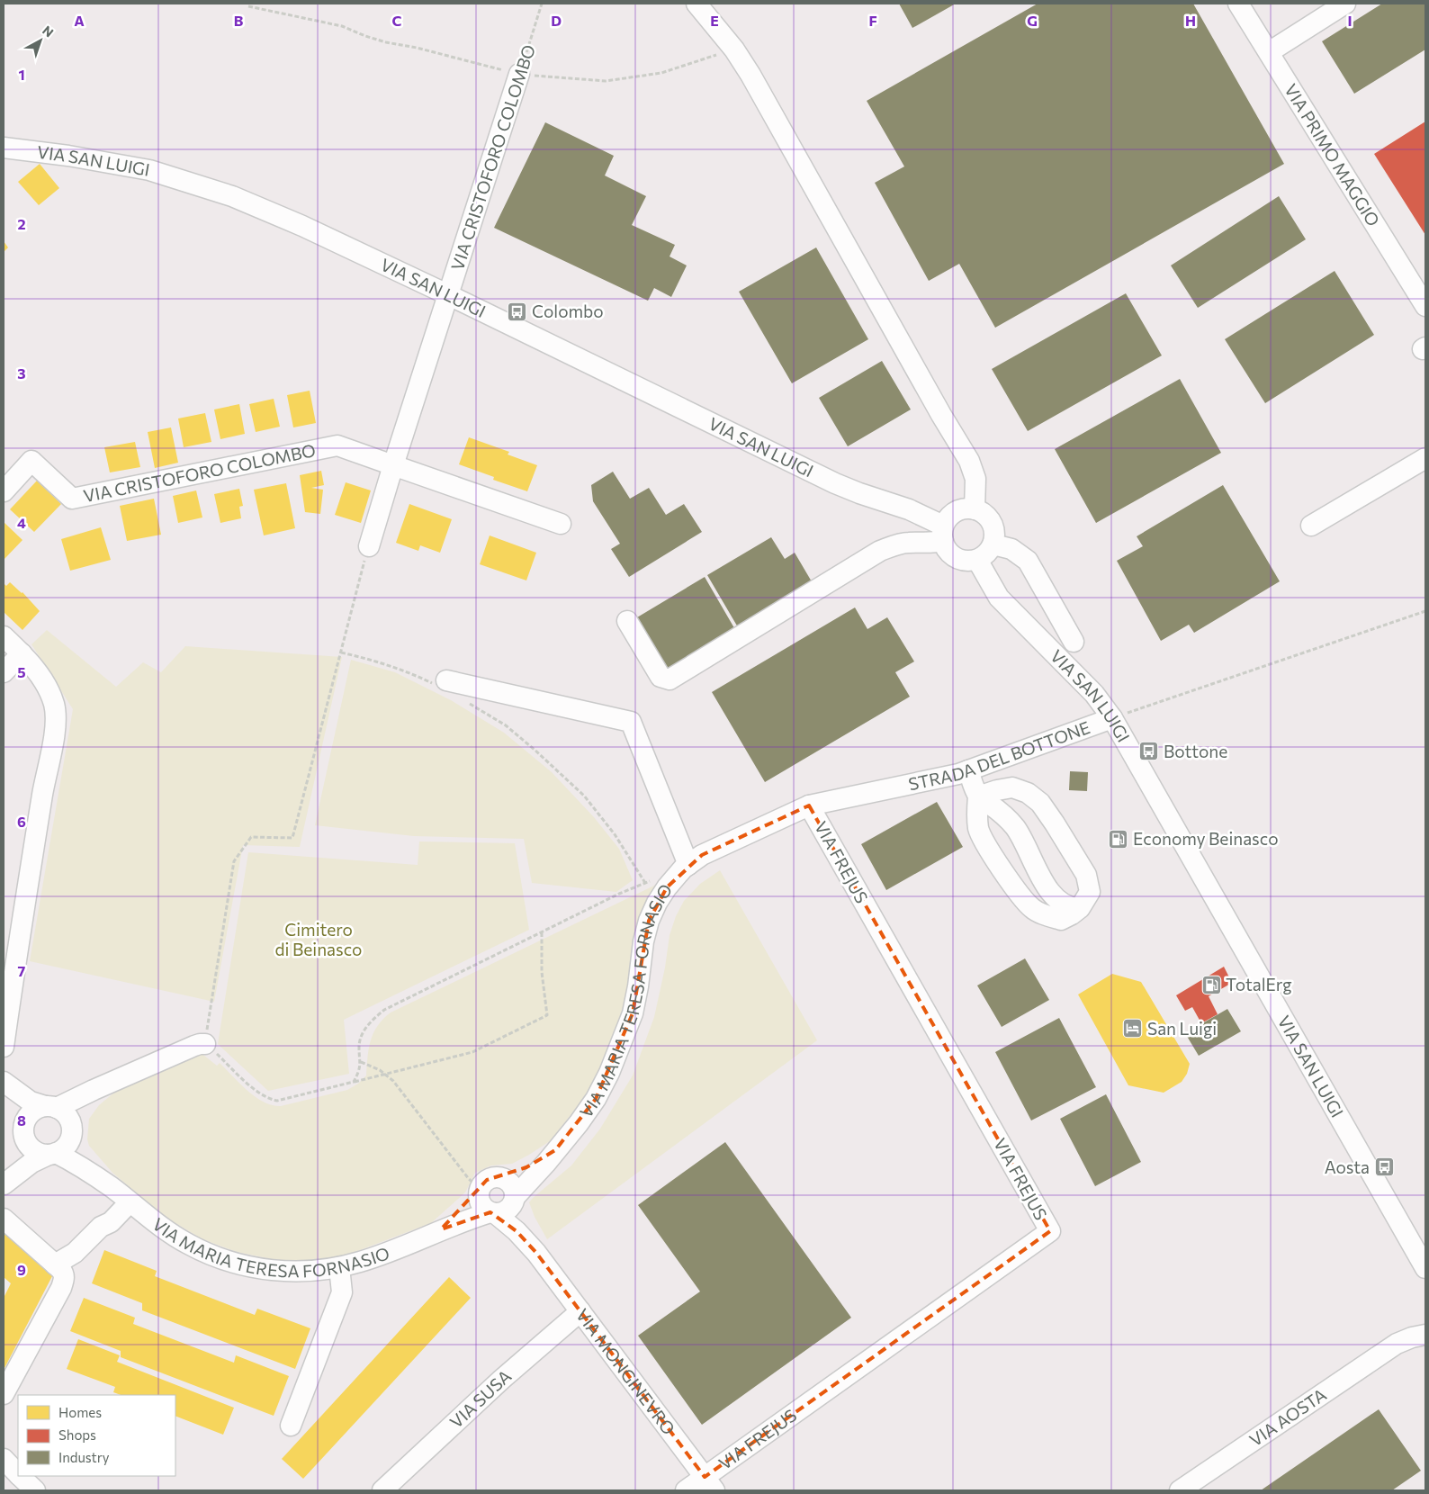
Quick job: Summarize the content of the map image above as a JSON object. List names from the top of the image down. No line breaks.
{"streets":{"street":["VIA PRIMO MAGGIO","VIA CRISTOFORO COLOMBO","VIA SAN LUIGI","STRADA DEL BOTTONE","VIA FREJUS","VIA MARIA TERESA FORNASIO","VIA MONGINEVRO","VIA SUSA","VIA AOSTA"]},"crossings":[["VIA CRISTOFORO COLOMBO","VIA SAN LUIGI"],["VIA SAN LUIGI","STRADA DEL BOTTONE"],["STRADA DEL BOTTONE","VIA FREJUS"],["STRADA DEL BOTTONE","VIA MARIA TERESA FORNASIO"],["VIA FREJUS","VIA MONGINEVRO"],["VIA MARIA TERESA FORNASIO","VIA MONGINEVRO"],["VIA MONGINEVRO","VIA SUSA"]],"parks":["Cimitero di Beinasco"],"places":{"bus stop":["Colombo","Bottone","Aosta"],"fuel station":["Economy Beinasco","TotalErg"],"hotel":["San Luigi"]},"legend":["Homes","Shops","Industry"],"north":"top right","grid":{"columns":["A","B","C","D","E","F","G","H","I"],"rows":["1","2","3","4","5","6","7","8","9"]}}
